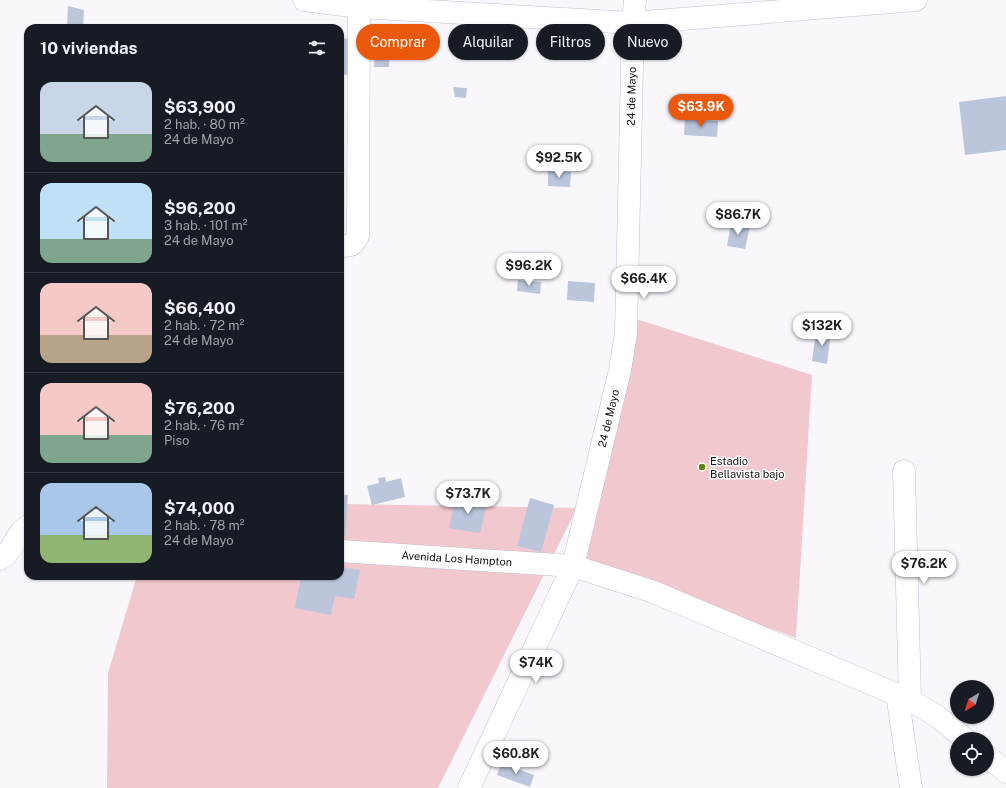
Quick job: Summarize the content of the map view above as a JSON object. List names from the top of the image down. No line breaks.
{"streets":{"street":["24 de Mayo","Avenida Los Hampton"]},"crossings":[["24 de Mayo","Avenida Los Hampton"]],"places":["Estadio Bellavista bajo"],"north":"bottom left","page":{"chip":["Comprar","Alquilar","Filtros","Nuevo"],"heading":"10 viviendas","list":[{"name":"$63,900","note":"2 hab. · 80 m² · 24 de Mayo"},{"name":"$96,200","note":"3 hab. · 101 m² · 24 de Mayo"},{"name":"$66,400","note":"2 hab. · 72 m² · 24 de Mayo"},{"name":"$76,200","note":"2 hab. · 76 m² · Piso"},{"name":"$74,000","note":"2 hab. · 78 m² · 24 de Mayo"}],"price":["$63.9K","$92.5K","$86.7K","$96.2K","$66.4K","$132K","$73.7K","$76.2K","$74K","$60.8K"]}}
